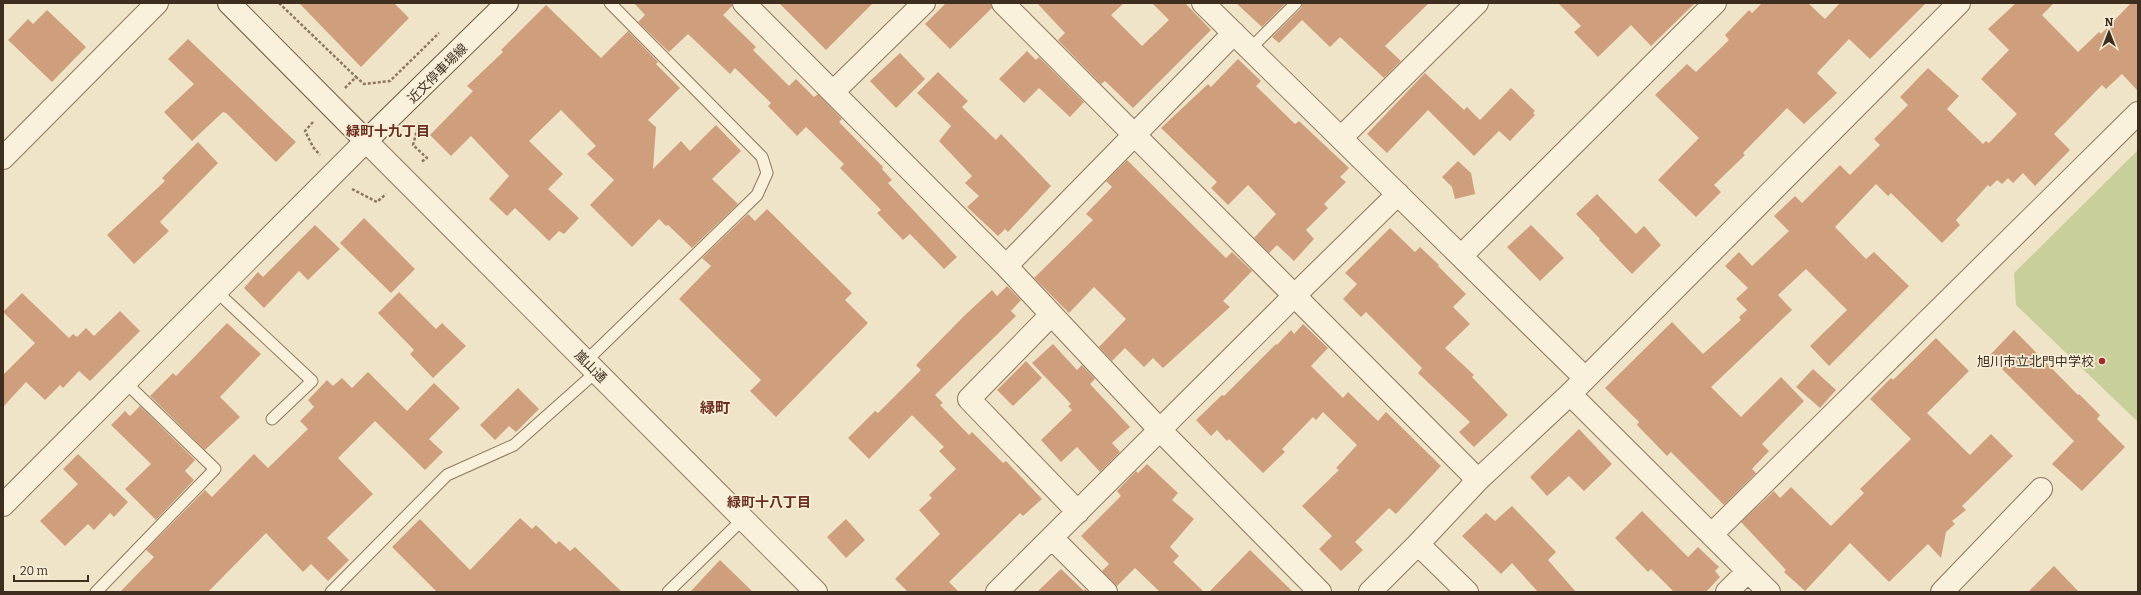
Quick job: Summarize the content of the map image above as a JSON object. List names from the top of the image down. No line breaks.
{"streets":{"street":["近文停車場線","嵐山通"]},"crossings":[["近文停車場線","嵐山通"]],"districts":["緑町十九丁目","緑町","緑町十八丁目"],"places":["旭川市立北門中学校"],"scale_bar":"20 m","north":"top"}
